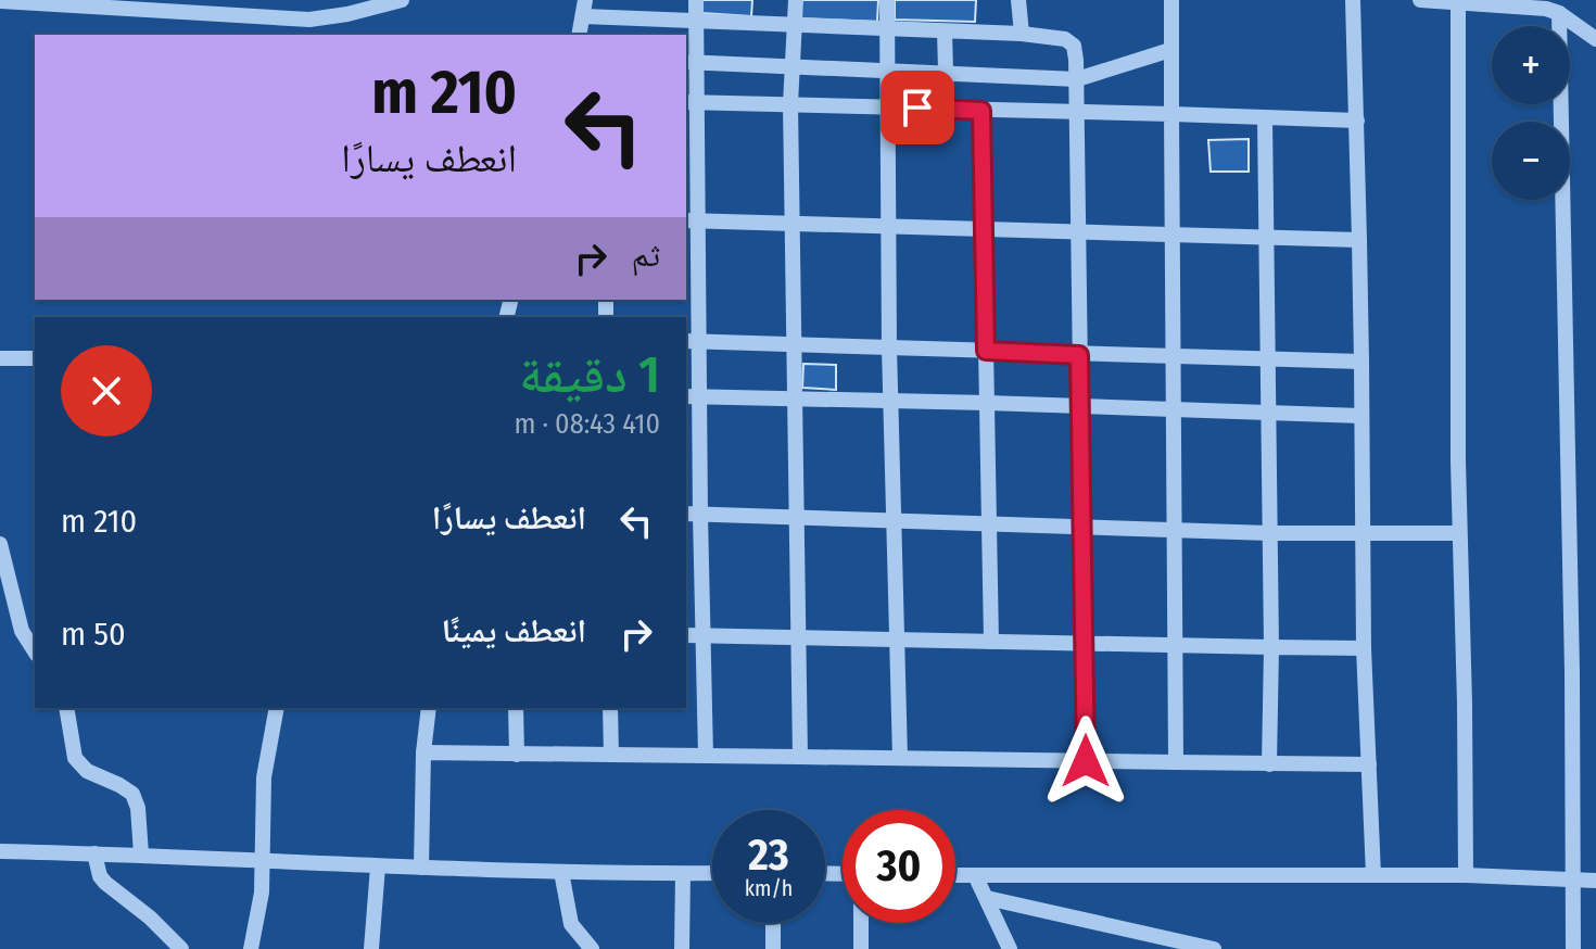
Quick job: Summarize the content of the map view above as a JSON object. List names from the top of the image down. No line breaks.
{"page":{"map_buttons":["+","−"],"turn":["210 m","انعطف يسارًا"],"then":"ثم","heading":["1 دقيقة","410 m · 08:43"],"list":[{"name":"انعطف يسارًا","value":"210 m"},{"name":"انعطف يمينًا","value":"50 m"}],"speed":"23 km/h","limit":"30"}}
